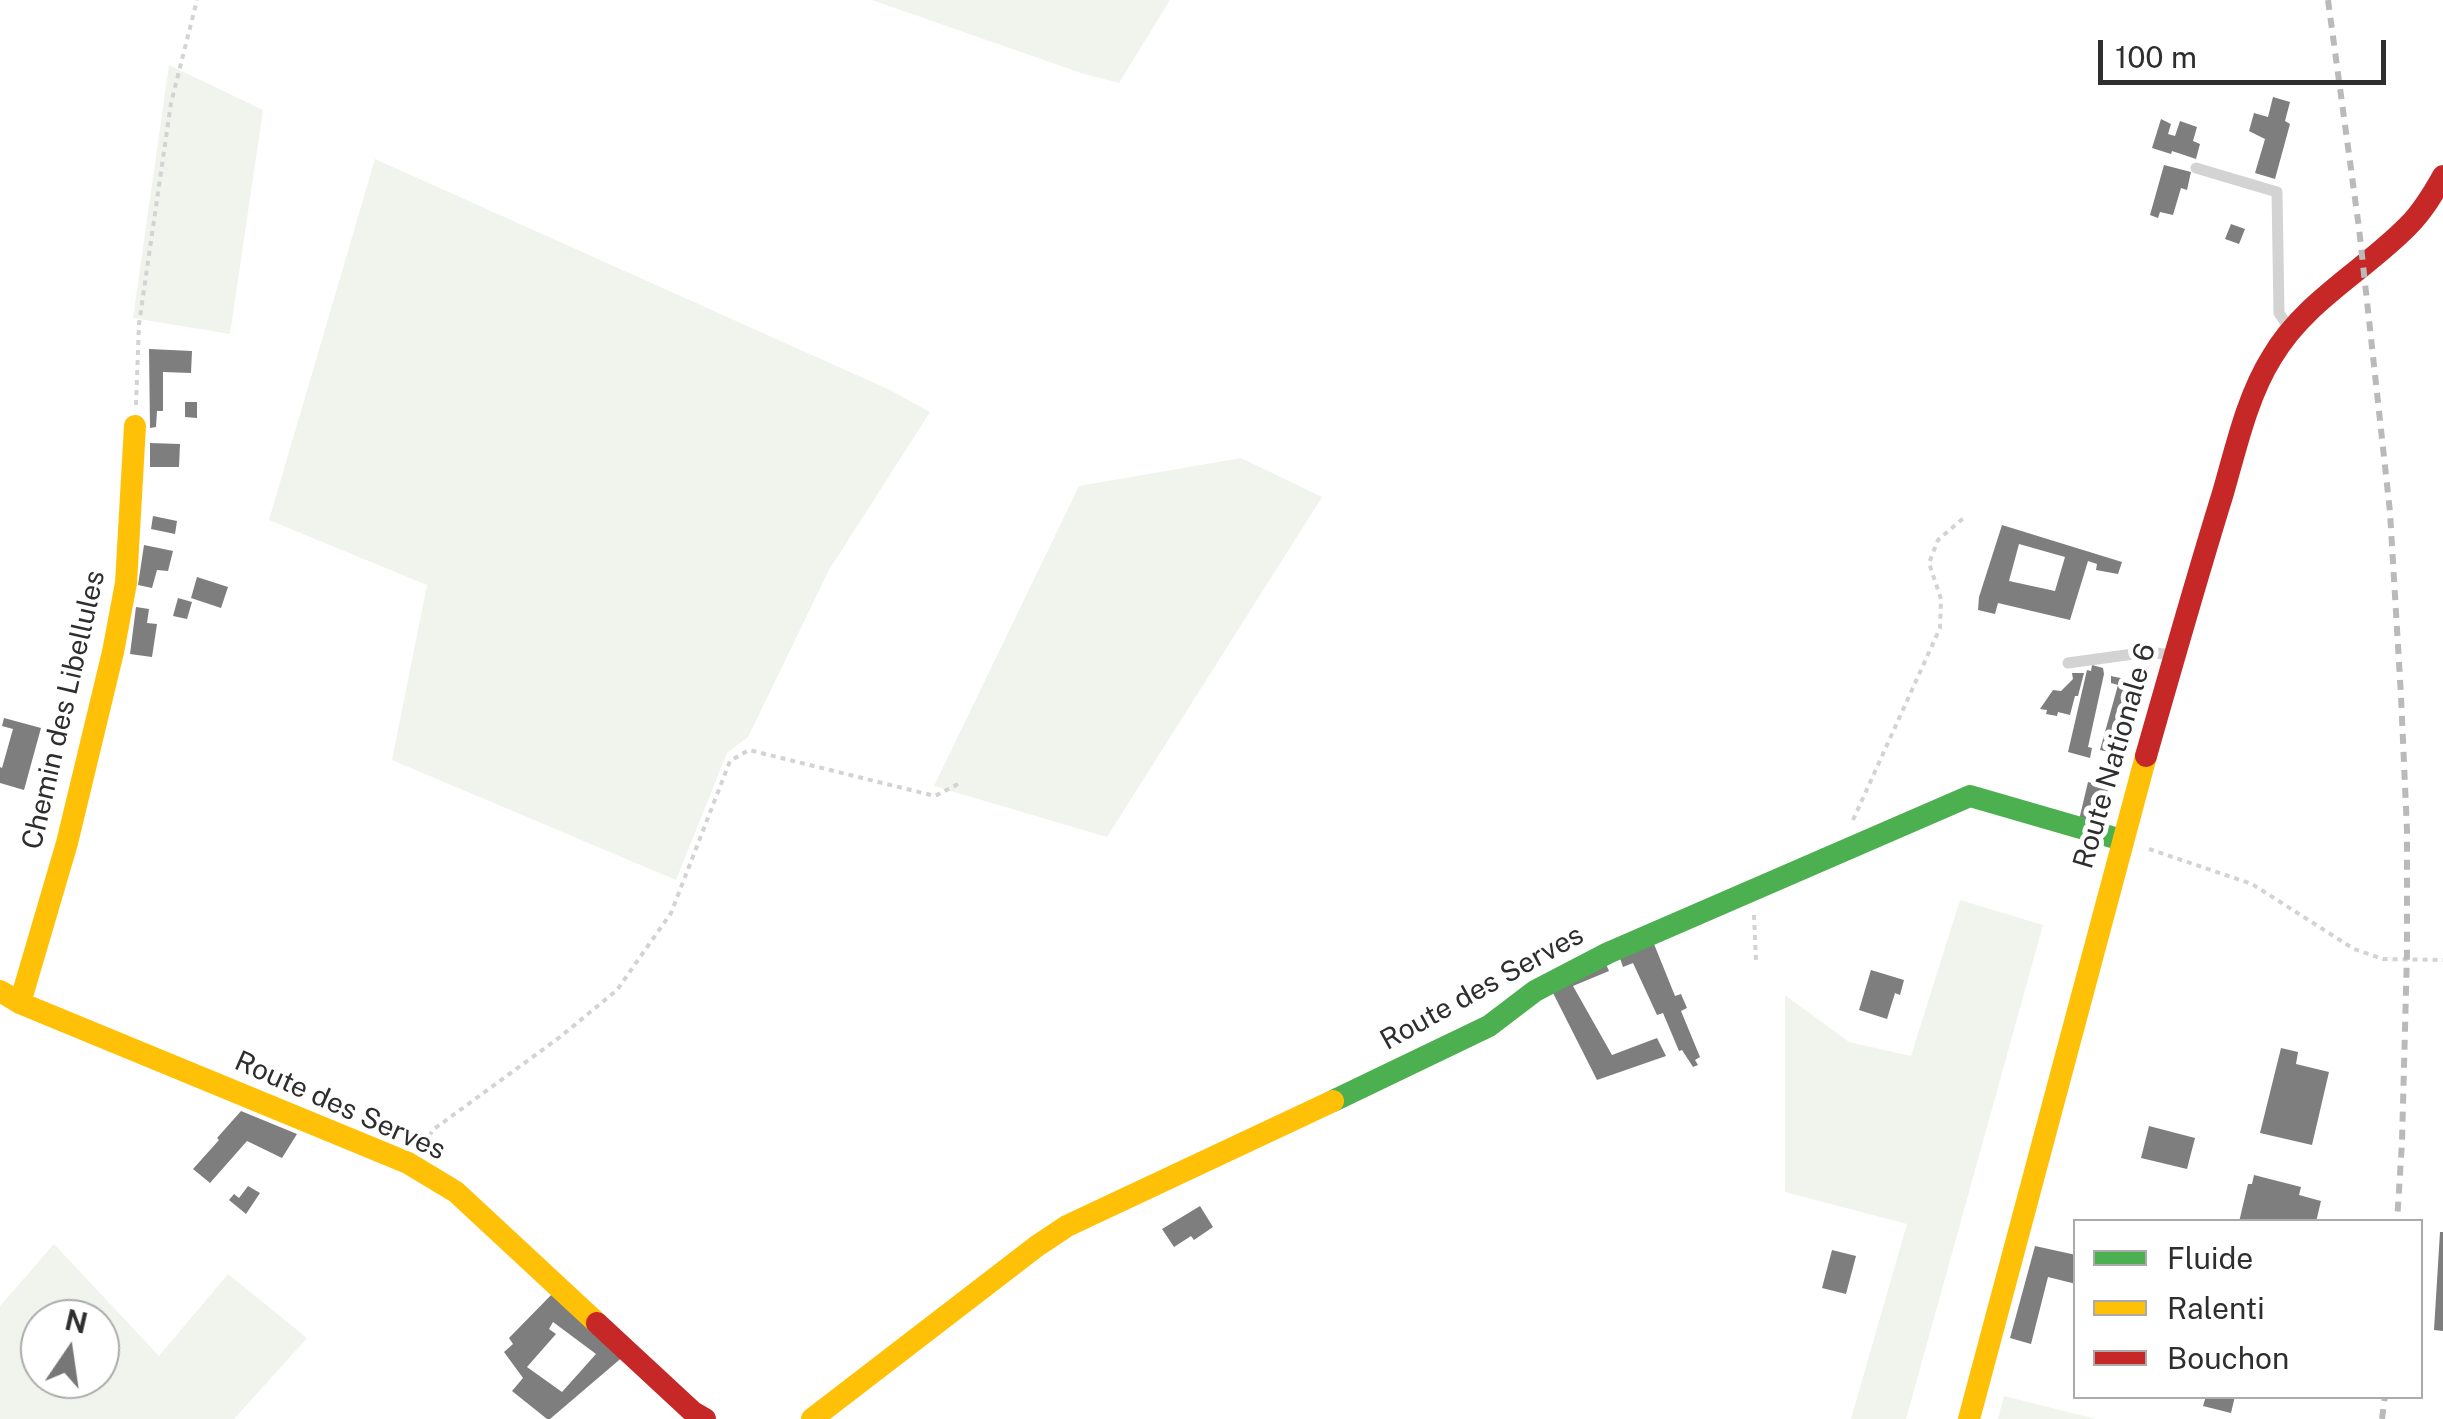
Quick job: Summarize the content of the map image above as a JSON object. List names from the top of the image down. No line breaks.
{"streets":{"street":["Chemin des Libellules","Route Nationale 6","Route des Serves"]},"crossings":[["Chemin des Libellules","Route des Serves"],["Route Nationale 6","Route des Serves"]],"legend":["Fluide","Ralenti","Bouchon"],"scale_bar":"100 m","north":"top"}
